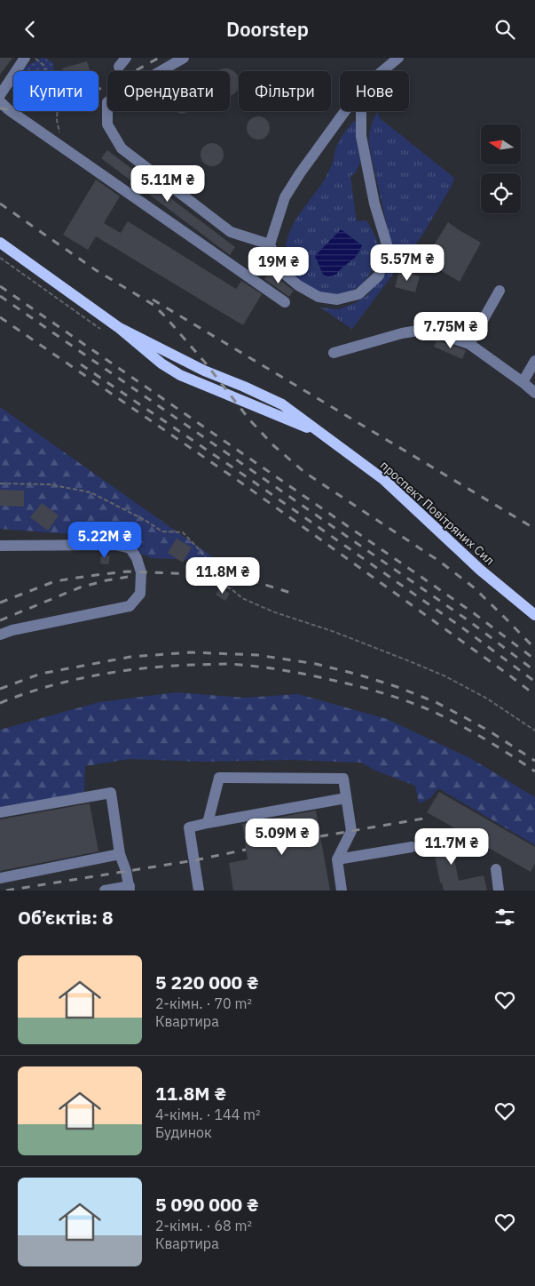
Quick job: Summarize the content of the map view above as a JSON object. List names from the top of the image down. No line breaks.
{"streets":{"main road":["проспект Повітряних Сил"]},"north":"left","page":{"header":"Doorstep","chip":["Купити","Орендувати","Фільтри","Нове"],"price":["5.11M ₴","5.57M ₴","19M ₴","7.75M ₴","5.22M ₴","11.8M ₴","5.09M ₴","11.7M ₴"],"heading":"Об’єктів: 8","list":[{"name":"5 220 000 ₴","note":"2-кімн. · 70 m² · Квартира"},{"name":"11.8M ₴","note":"4-кімн. · 144 m² · Будинок"},{"name":"5 090 000 ₴","note":"2-кімн. · 68 m² · Квартира"}]}}
